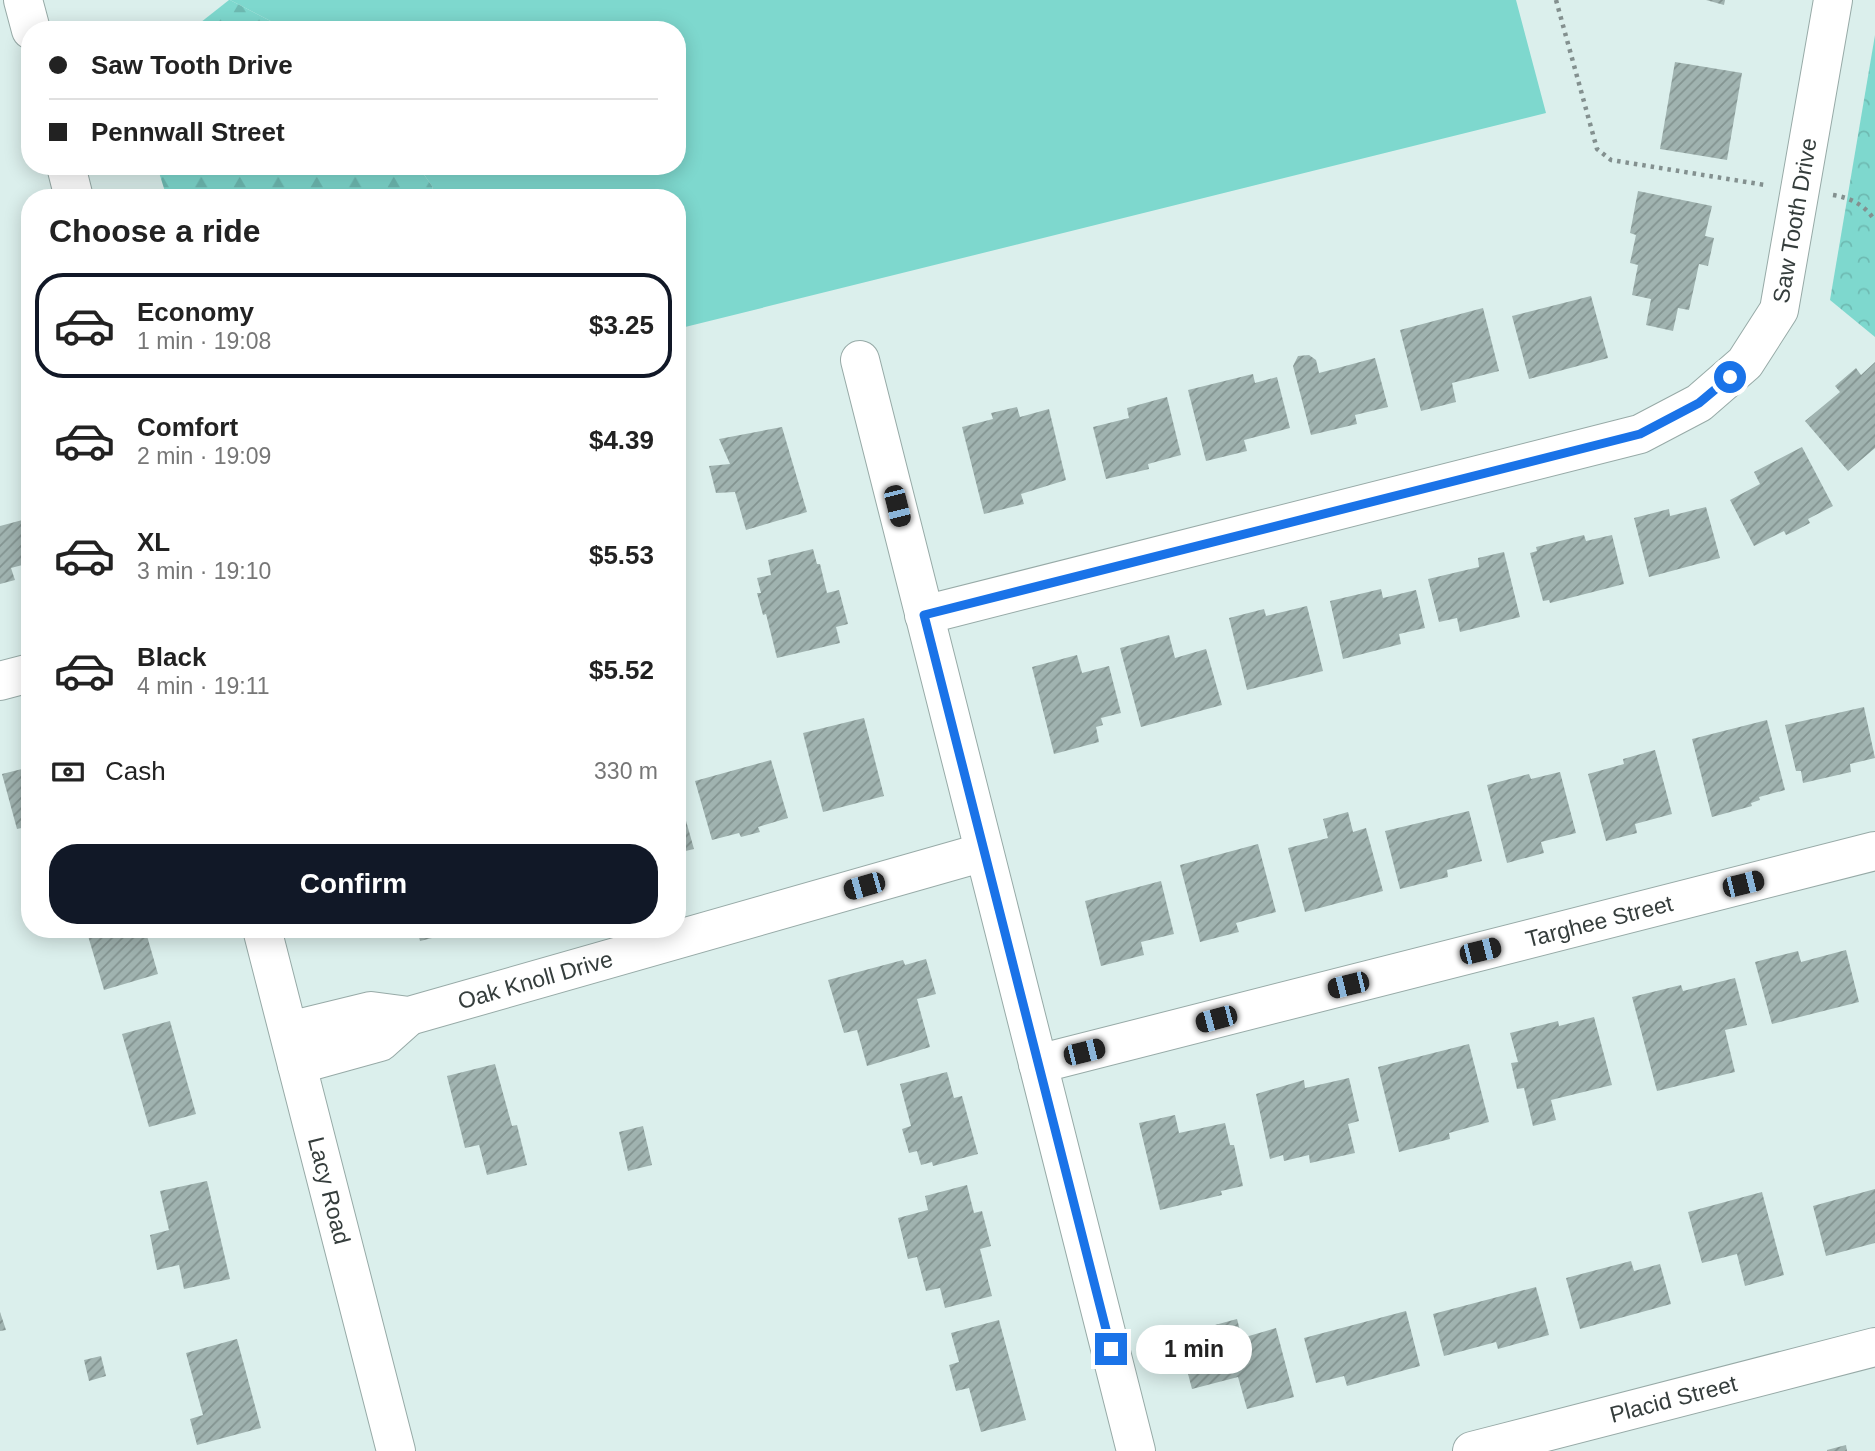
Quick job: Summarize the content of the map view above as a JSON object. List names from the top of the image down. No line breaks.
{"streets":{"street":["Saw Tooth Drive","Targhee Street","Oak Knoll Drive","Lacy Road","Placid Street"]},"crossings":[["Oak Knoll Drive","Lacy Road"]],"page":{"banner":["Saw Tooth Drive","Pennwall Street"],"heading":"Choose a ride","list":[{"name":"Economy","note":"1 min · 19:08","value":"$3.25"},{"name":"Comfort","note":"2 min · 19:09","value":"$4.39"},{"name":"XL","note":"3 min · 19:10","value":"$5.53"},{"name":"Black","note":"4 min · 19:11","value":"$5.52"}],"pay":["Cash","330 m"],"buttons":"Confirm","bubble":"1 min"}}
